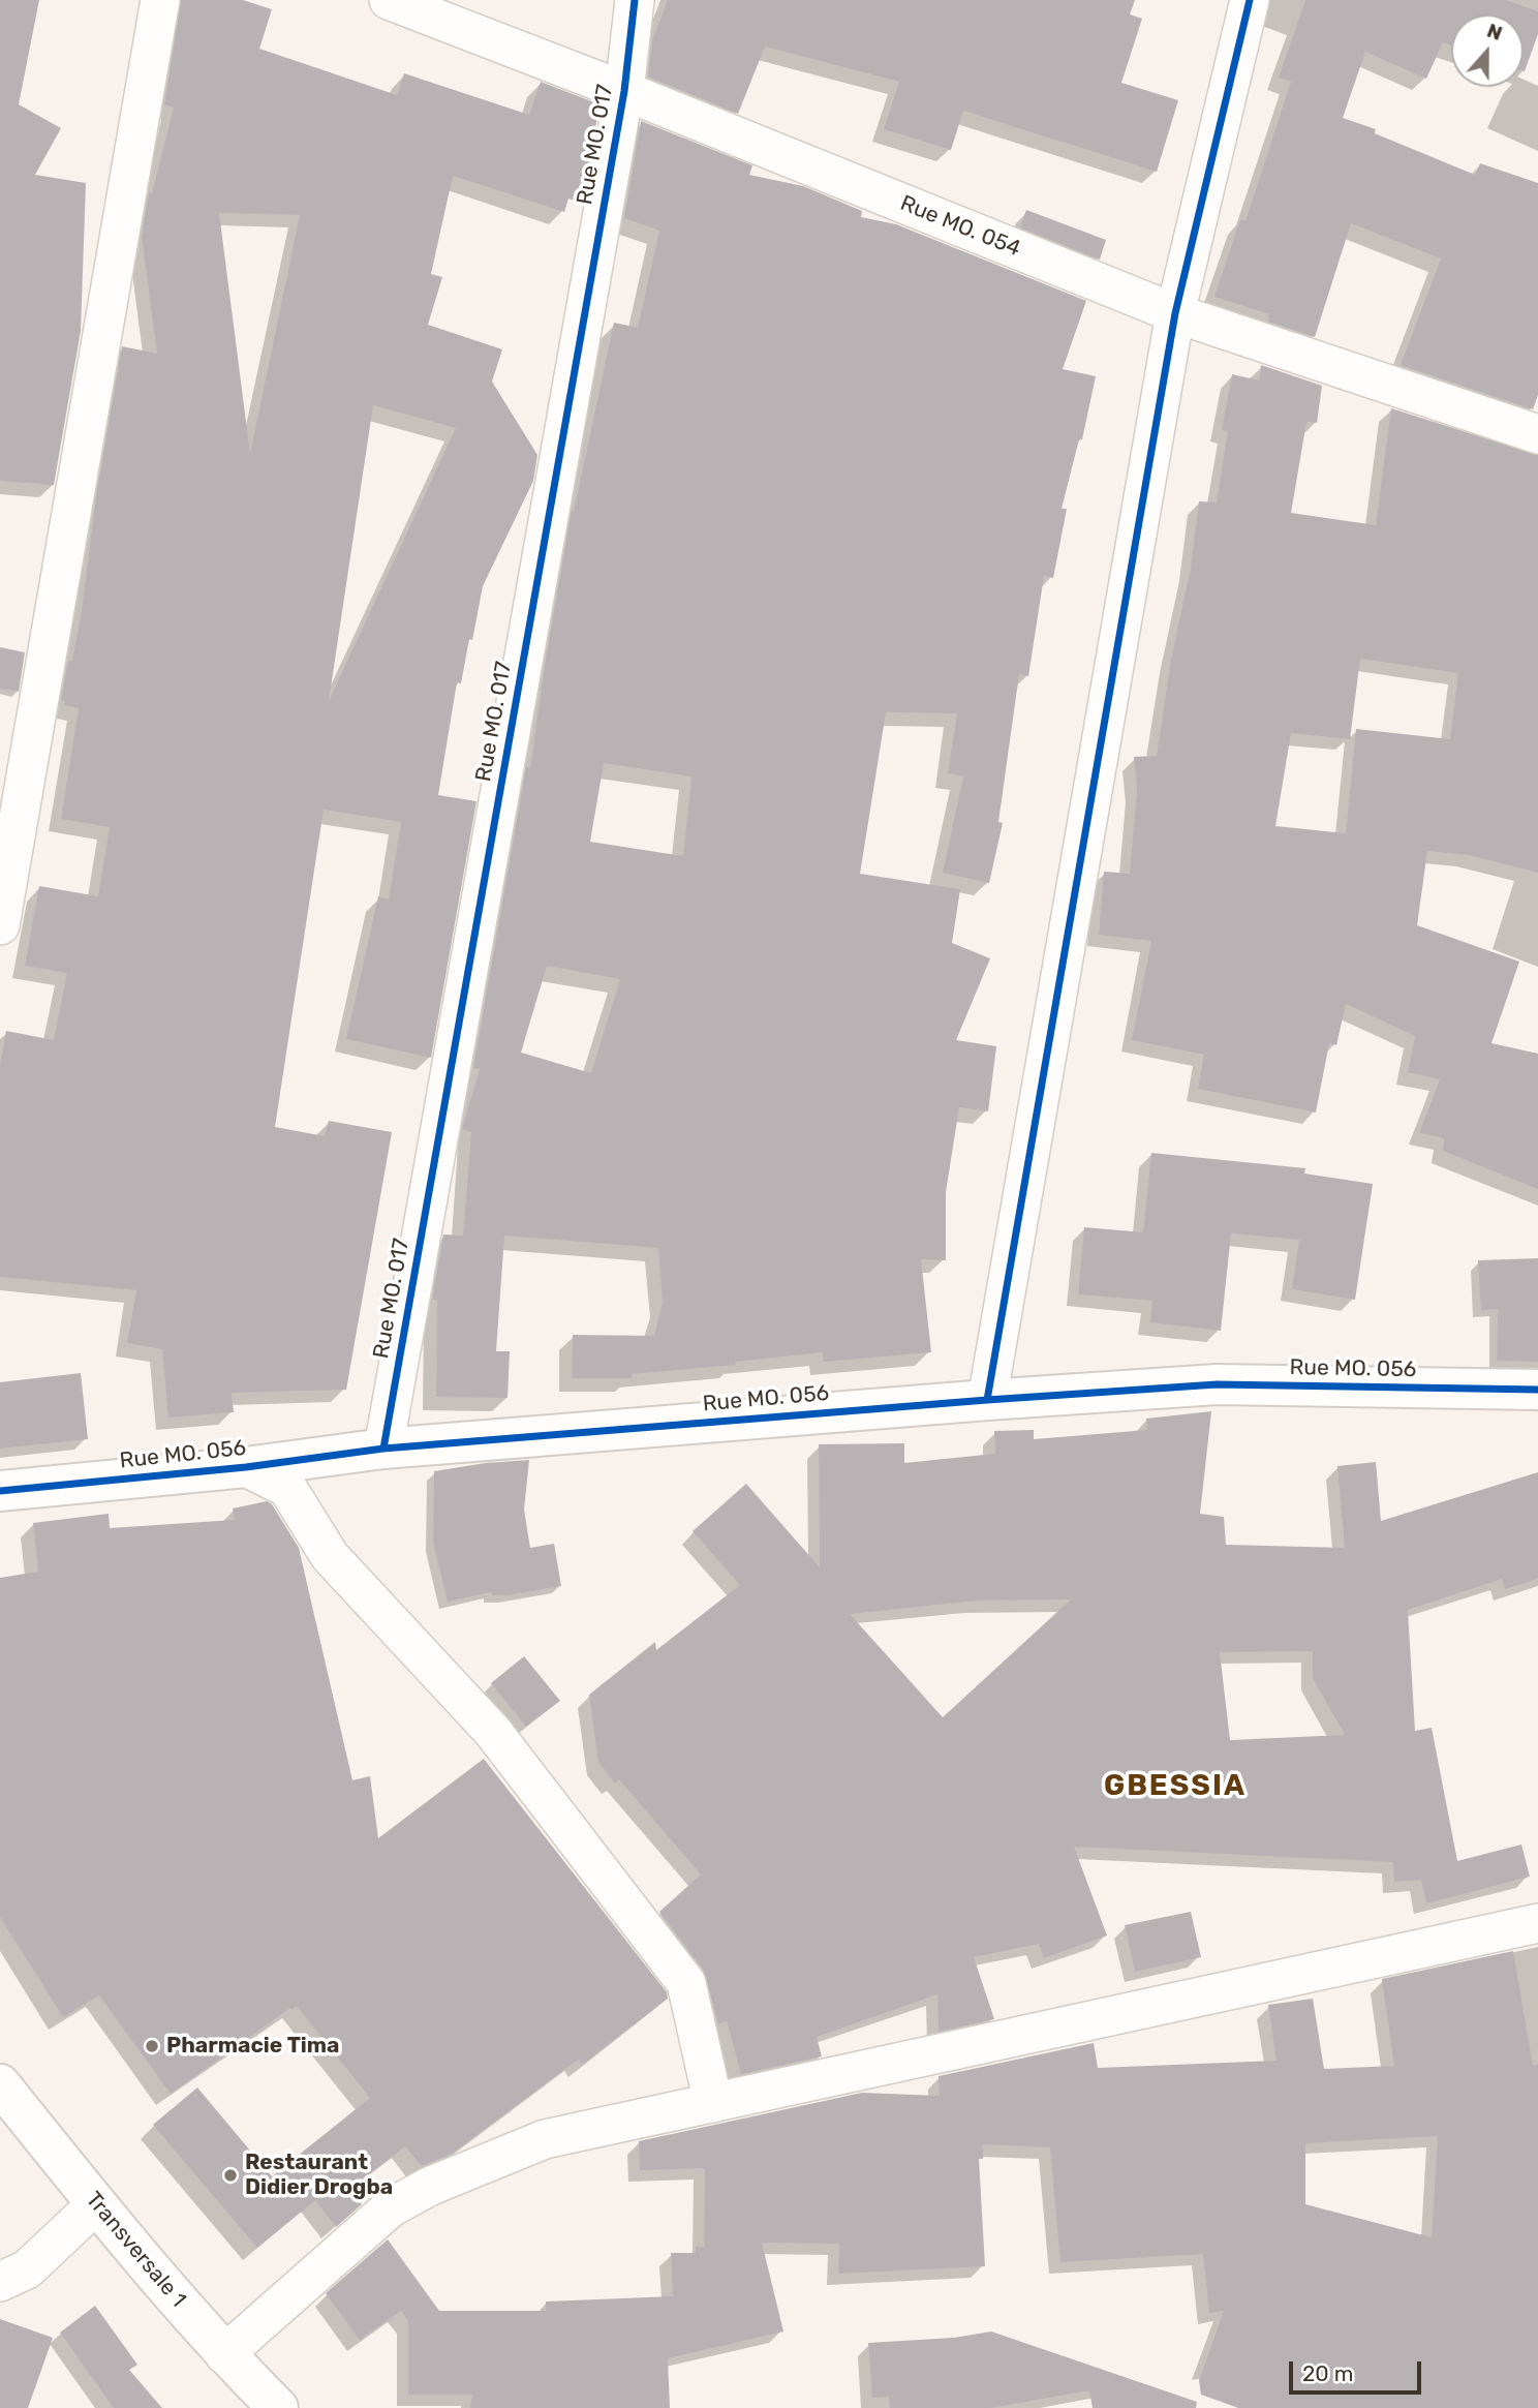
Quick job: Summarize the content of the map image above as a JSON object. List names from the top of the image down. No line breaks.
{"streets":{"street":["Rue MO. 017","Rue MO. 054","Rue MO. 056","Transversale 1"]},"crossings":[["Rue MO. 017","Rue MO. 054"],["Rue MO. 017","Rue MO. 056"]],"districts":["GBESSIA"],"places":["Pharmacie Tima","Restaurant Didier Drogba"],"scale_bar":"20 m","north":"top"}
